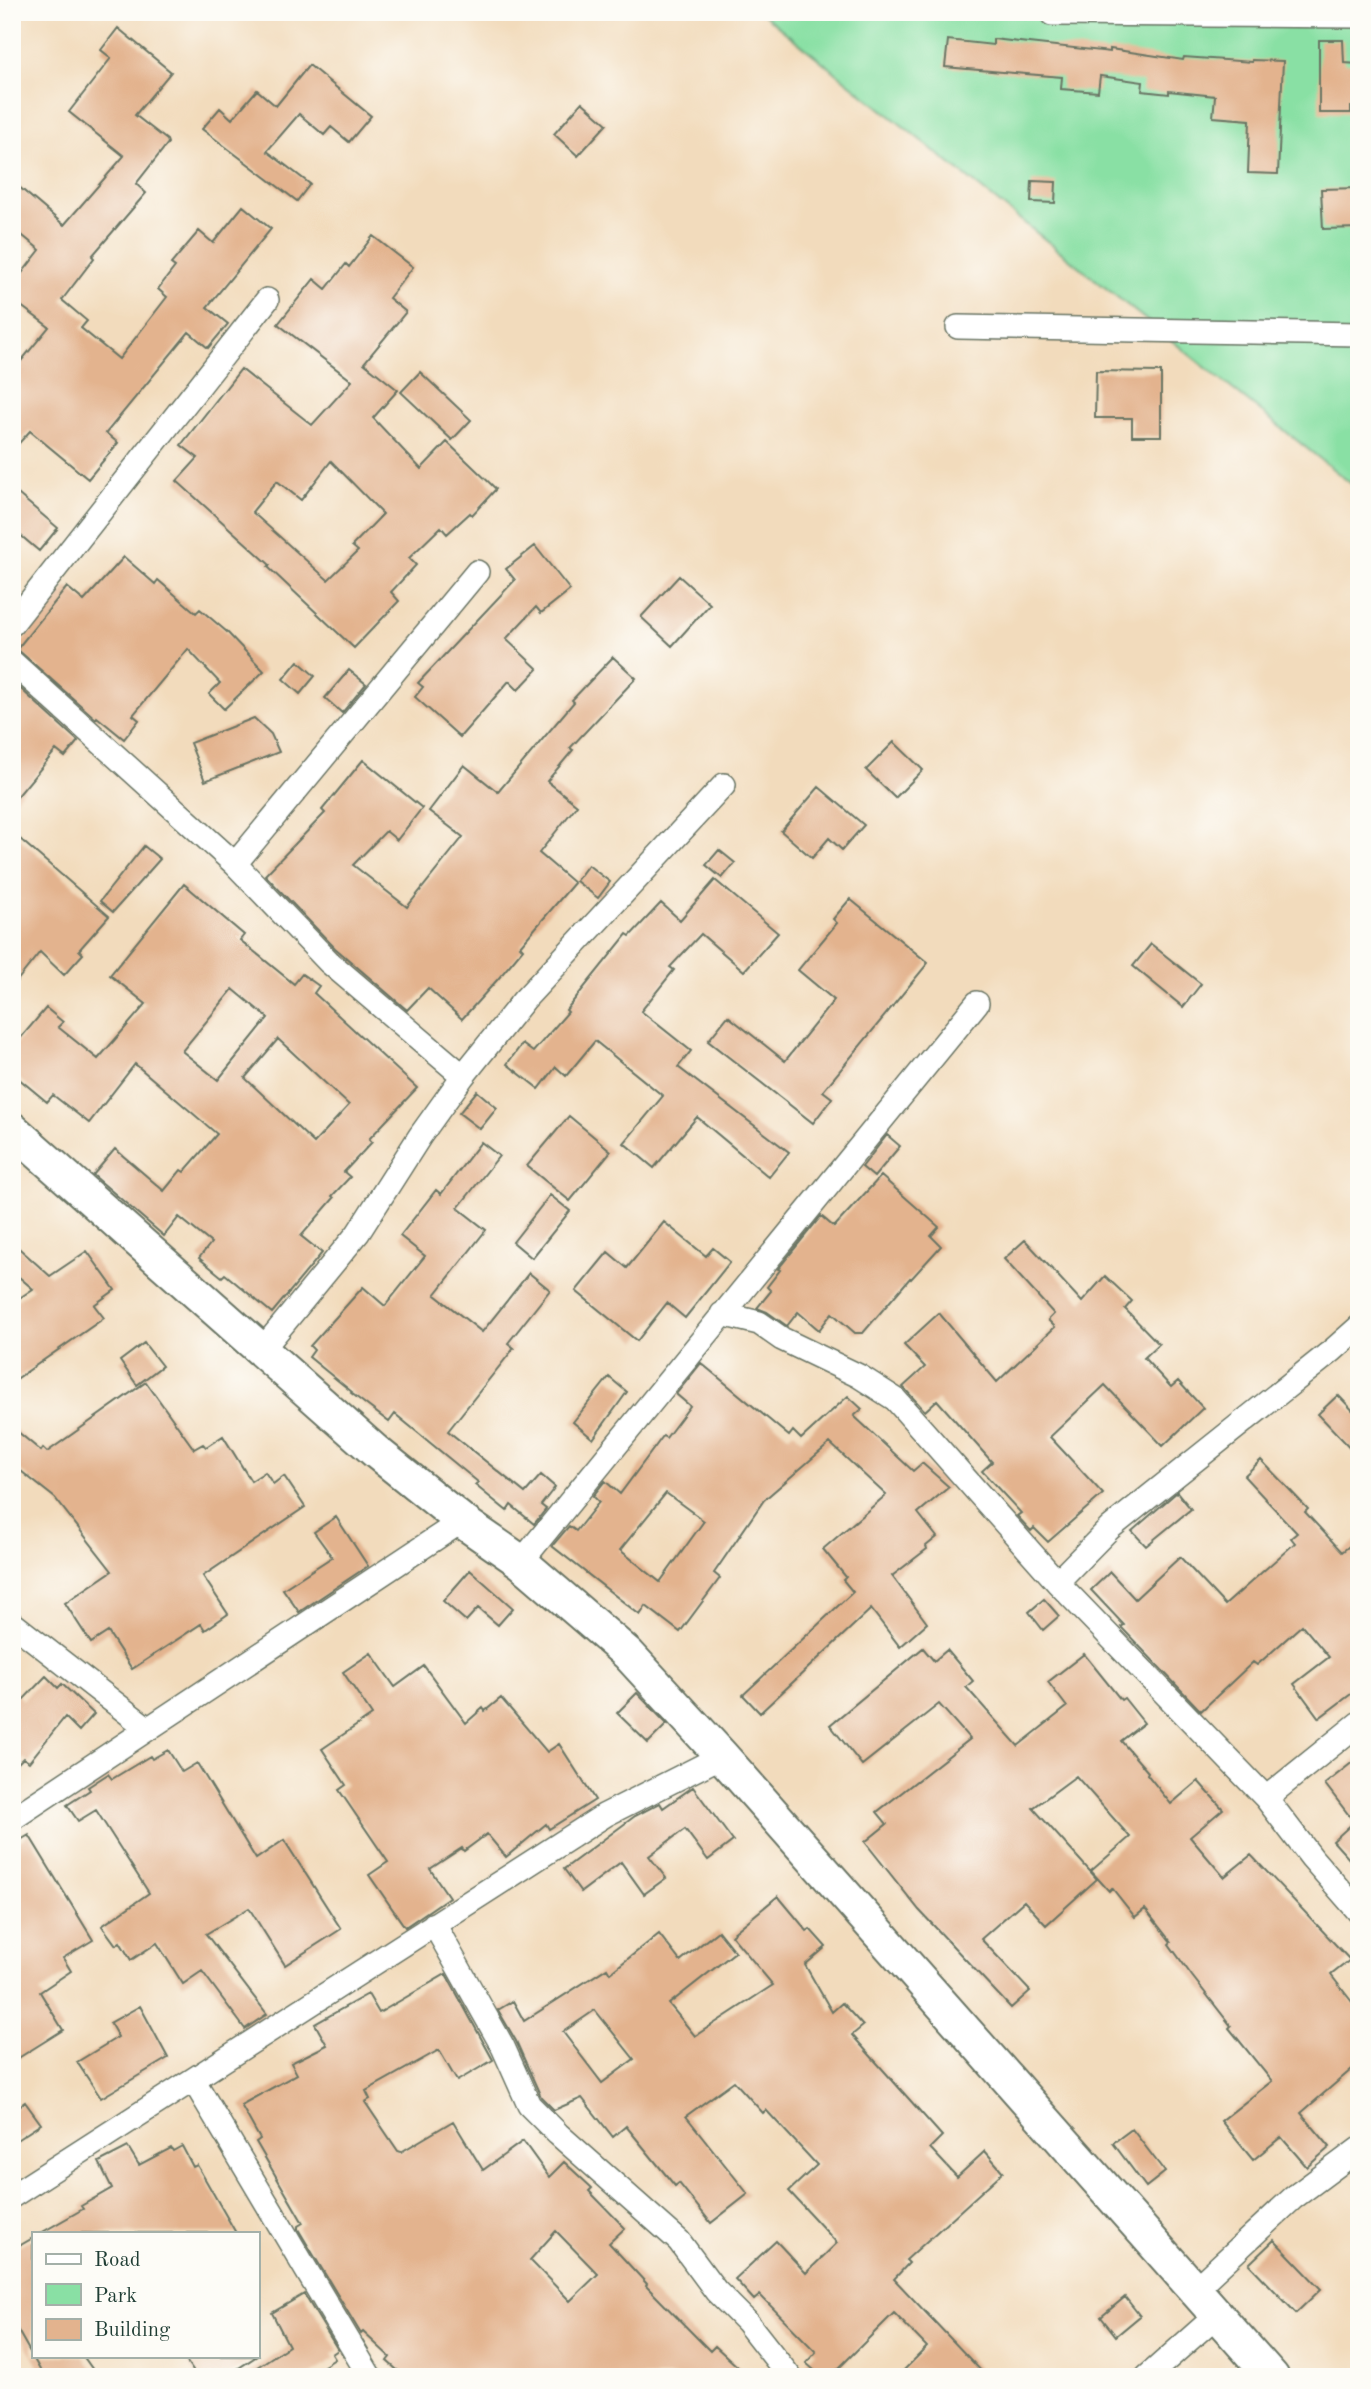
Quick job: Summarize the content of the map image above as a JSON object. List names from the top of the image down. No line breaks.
{"legend":["Road","Park","Building"]}
